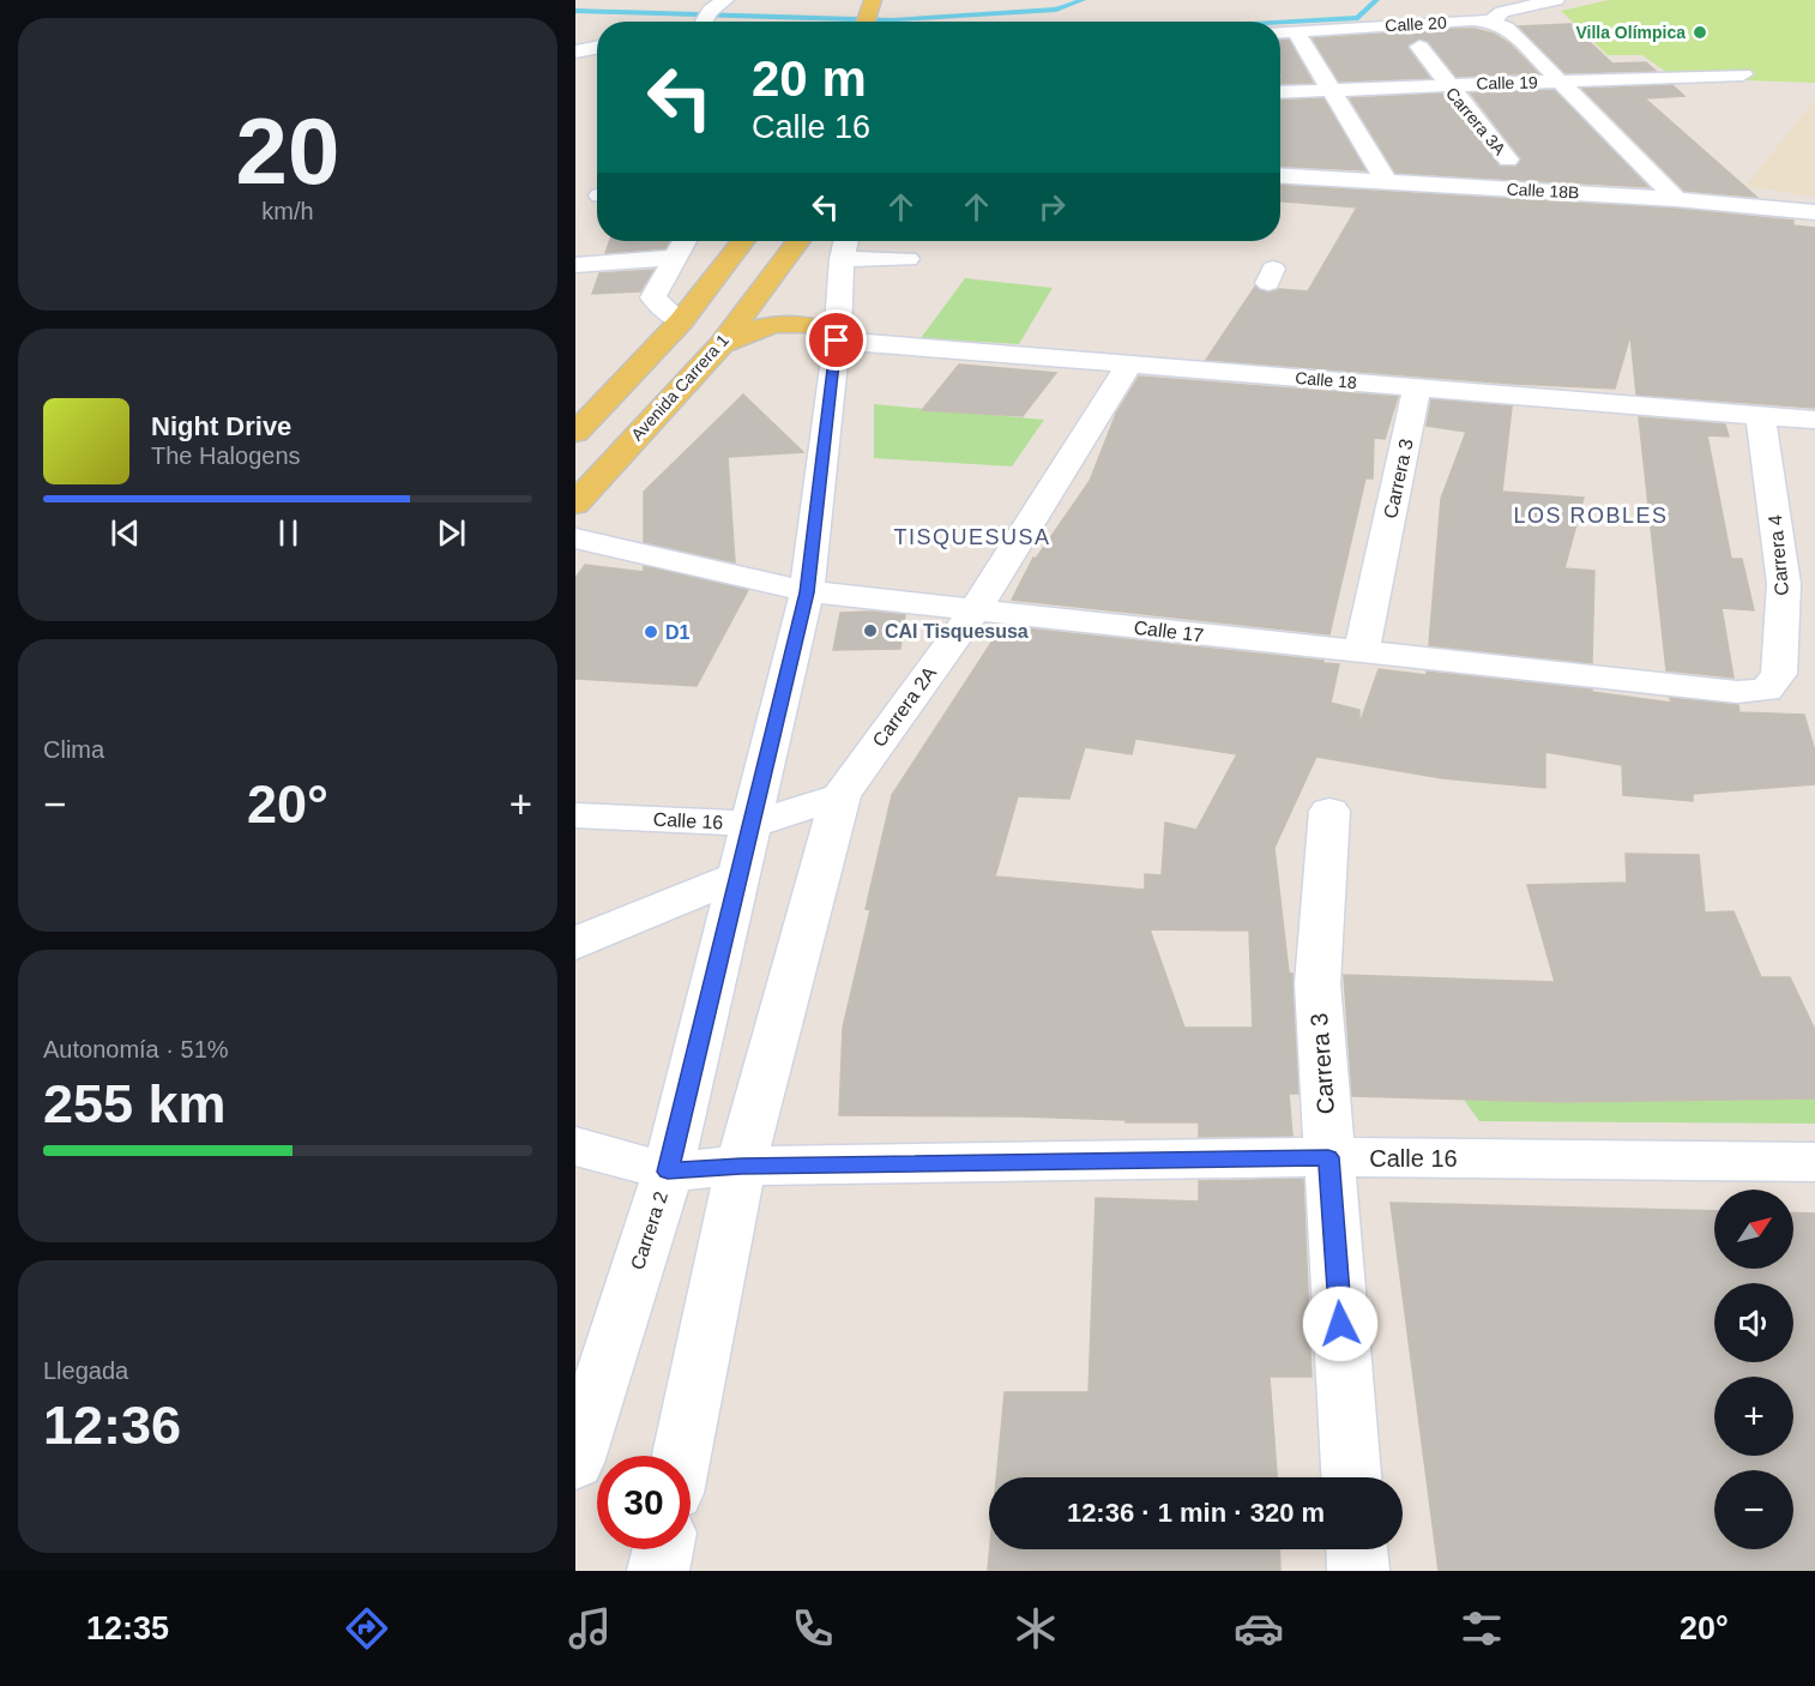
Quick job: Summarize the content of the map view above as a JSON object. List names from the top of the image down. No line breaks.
{"streets":{"main road":["Avenida Carrera 1"],"street":["Calle 20","Calle 19","Carrera 3A","Calle 18B","Calle 18","Carrera 3","Carrera 4","Calle 17","Carrera 2A","Calle 16","Carrera 2"]},"crossings":[["Calle 19","Carrera 3A"],["Calle 18","Carrera 3"],["Calle 18","Carrera 4"],["Calle 18","Carrera 2A"],["Calle 18","Carrera 2"],["Carrera 3","Calle 17"],["Carrera 3","Calle 16"],["Carrera 4","Calle 17"],["Calle 17","Carrera 2A"],["Calle 17","Carrera 2"],["Carrera 2A","Calle 16"],["Calle 16","Carrera 2"]],"districts":["LOS ROBLES","TISQUESUSA"],"places":["Villa Olímpica","CAI Tisquesusa","D1"],"north":"top right","page":{"tile":[["20","km/h"],"Clima",["Autonomía · 51%","255 km"],["Llegada","12:36"]],"turn":["20 m","Calle 16"],"song":["Night Drive","The Halogens"],"heat":["−","20°","+"],"map_buttons":["+","−"],"limit":"30","trip":"12:36 · 1 min · 320 m","tabs":["12:35","20°"]}}
